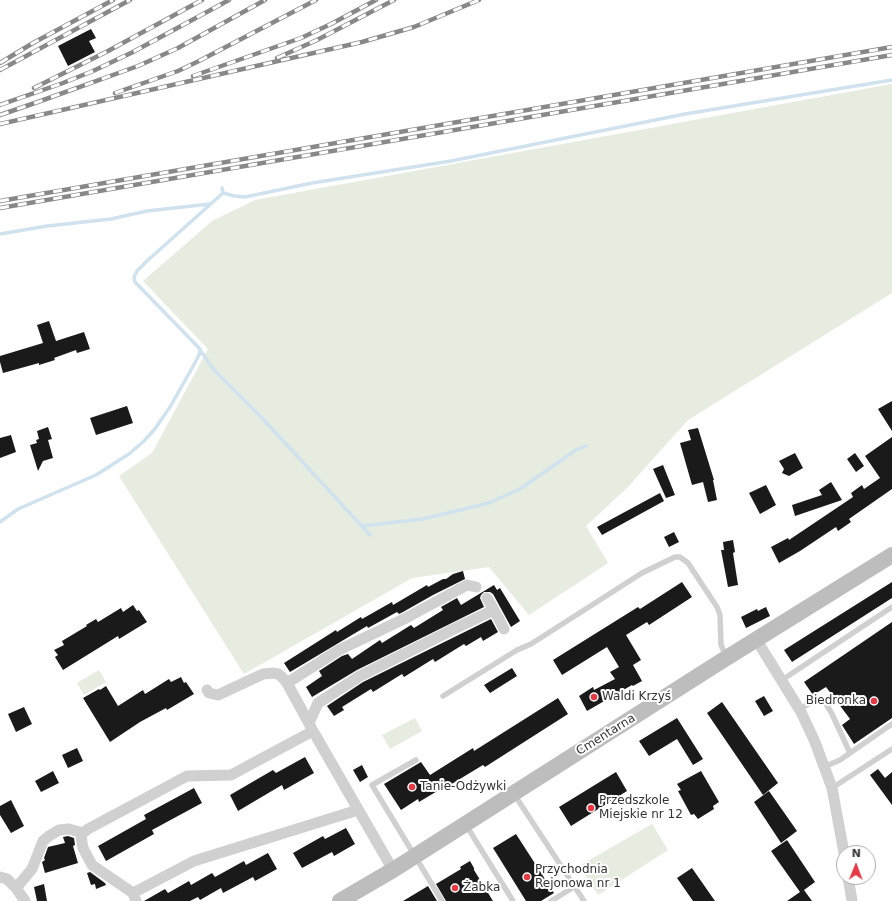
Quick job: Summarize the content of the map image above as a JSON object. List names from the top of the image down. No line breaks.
{"streets":{"street":["Cmentarna"]},"places":["Waldi Krzyś","Biedronka","Tanie-Odżywki","Przedszkole Miejskie nr 12","Przychodnia Rejonowa nr 1","Żabka"],"north":"top"}
